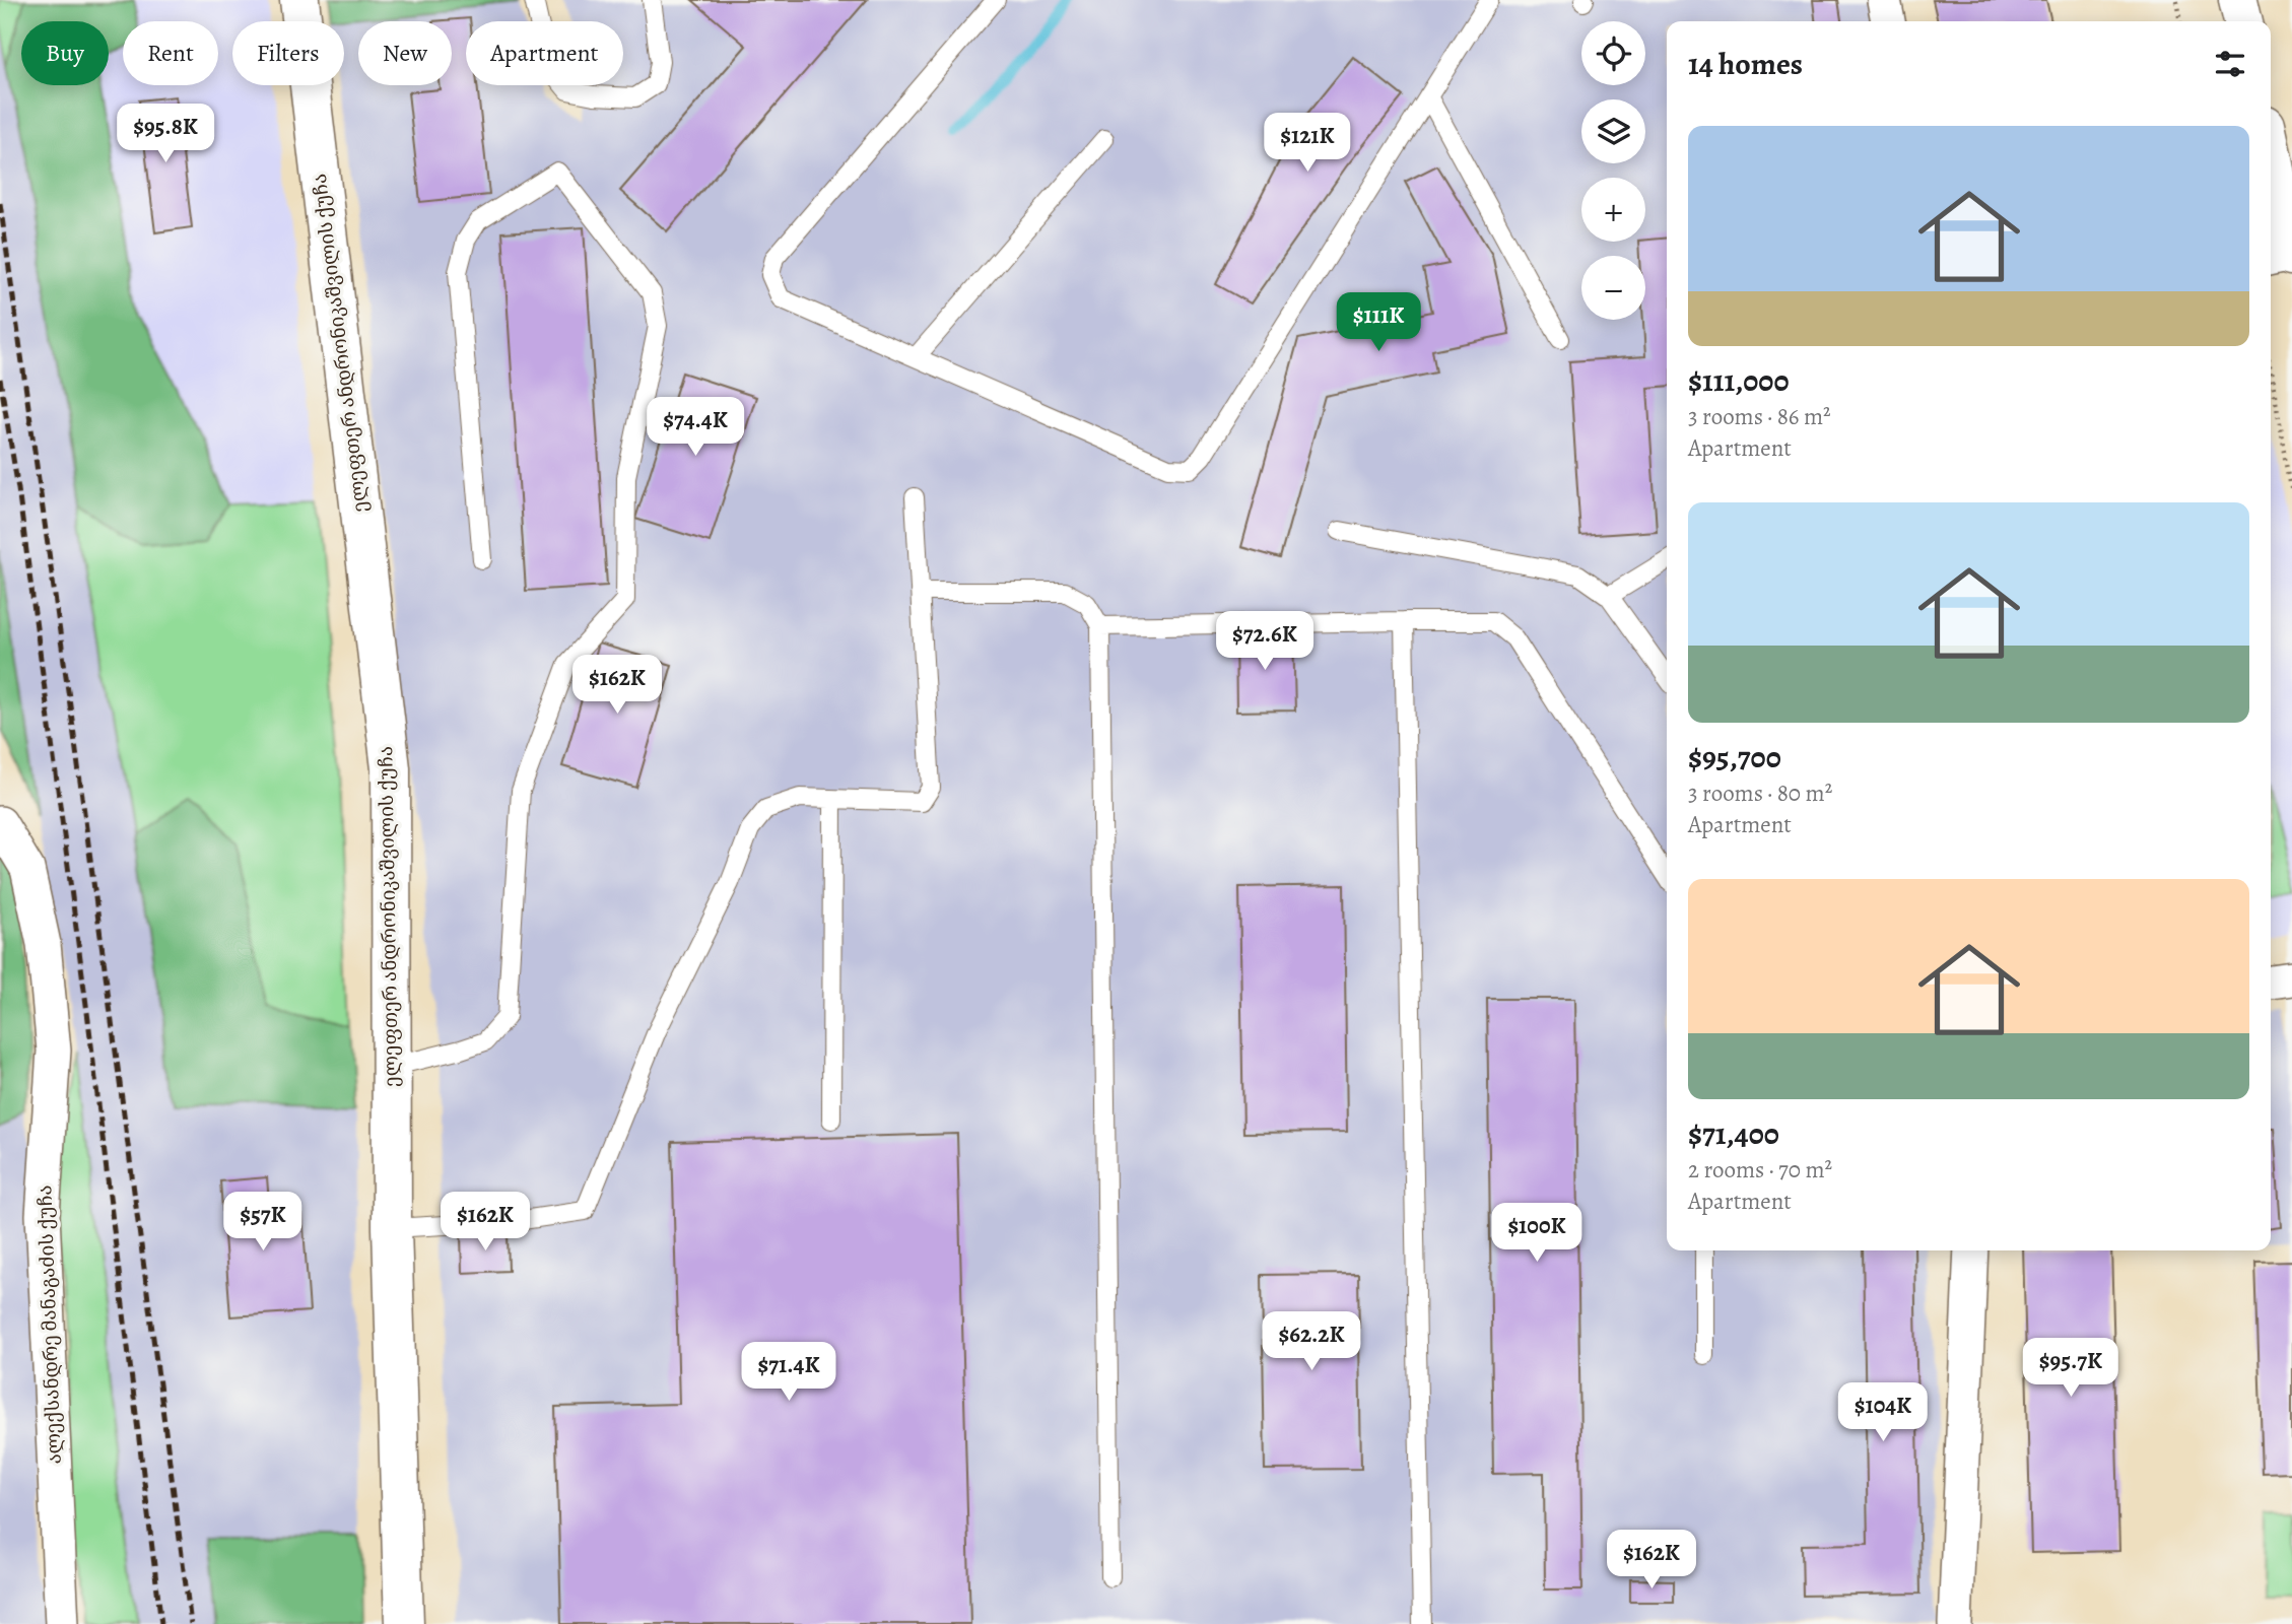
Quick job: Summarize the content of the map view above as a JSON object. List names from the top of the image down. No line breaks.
{"streets":{"main road":["ელეფთერ ანდრონიკაშვილის ქუჩა"],"street":["ალექსანდრე მანაგაძის ქუჩა"]},"page":{"map_buttons":["+","−"],"chip":["Buy","Rent","Filters","New","Apartment"],"heading":"14 homes","price":["$95.8K","$121K","$111K","$74.4K","$72.6K","$162K","$57K","$162K","$100K","$62.2K","$95.7K","$71.4K","$104K","$162K"],"list":[{"name":"$111,000","note":"3 rooms · 86 m² · Apartment"},{"name":"$95,700","note":"3 rooms · 80 m² · Apartment"},{"name":"$71,400","note":"2 rooms · 70 m² · Apartment"}]}}
